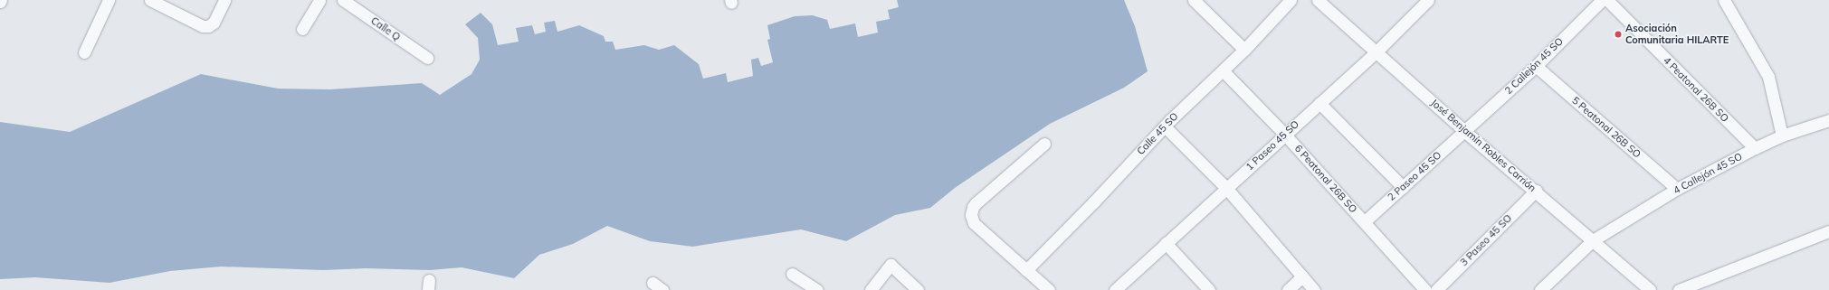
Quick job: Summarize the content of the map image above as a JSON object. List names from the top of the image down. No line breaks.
{"streets":{"street":["Calle Q","2 Callejón 45 SO","4 Peatonal 26B SO","5 Peatonal 26B SO","Calle 45 SO","1 Paseo 45 SO","José Benjamín Robles Carrión","4 Callejón 45 SO","2 Paseo 45 SO","6 Peatonal 26B SO","3 Paseo 45 SO"]},"crossings":[["2 Callejón 45 SO","5 Peatonal 26B SO"],["2 Callejón 45 SO","José Benjamín Robles Carrión"],["2 Callejón 45 SO","2 Paseo 45 SO"],["4 Peatonal 26B SO","4 Callejón 45 SO"],["5 Peatonal 26B SO","4 Callejón 45 SO"],["Calle 45 SO","6 Peatonal 26B SO"],["1 Paseo 45 SO","José Benjamín Robles Carrión"],["1 Paseo 45 SO","6 Peatonal 26B SO"],["José Benjamín Robles Carrión","4 Callejón 45 SO"],["José Benjamín Robles Carrión","2 Paseo 45 SO"],["José Benjamín Robles Carrión","3 Paseo 45 SO"],["2 Paseo 45 SO","6 Peatonal 26B SO"]],"places":["Asociación Comunitaria HILARTE"]}
